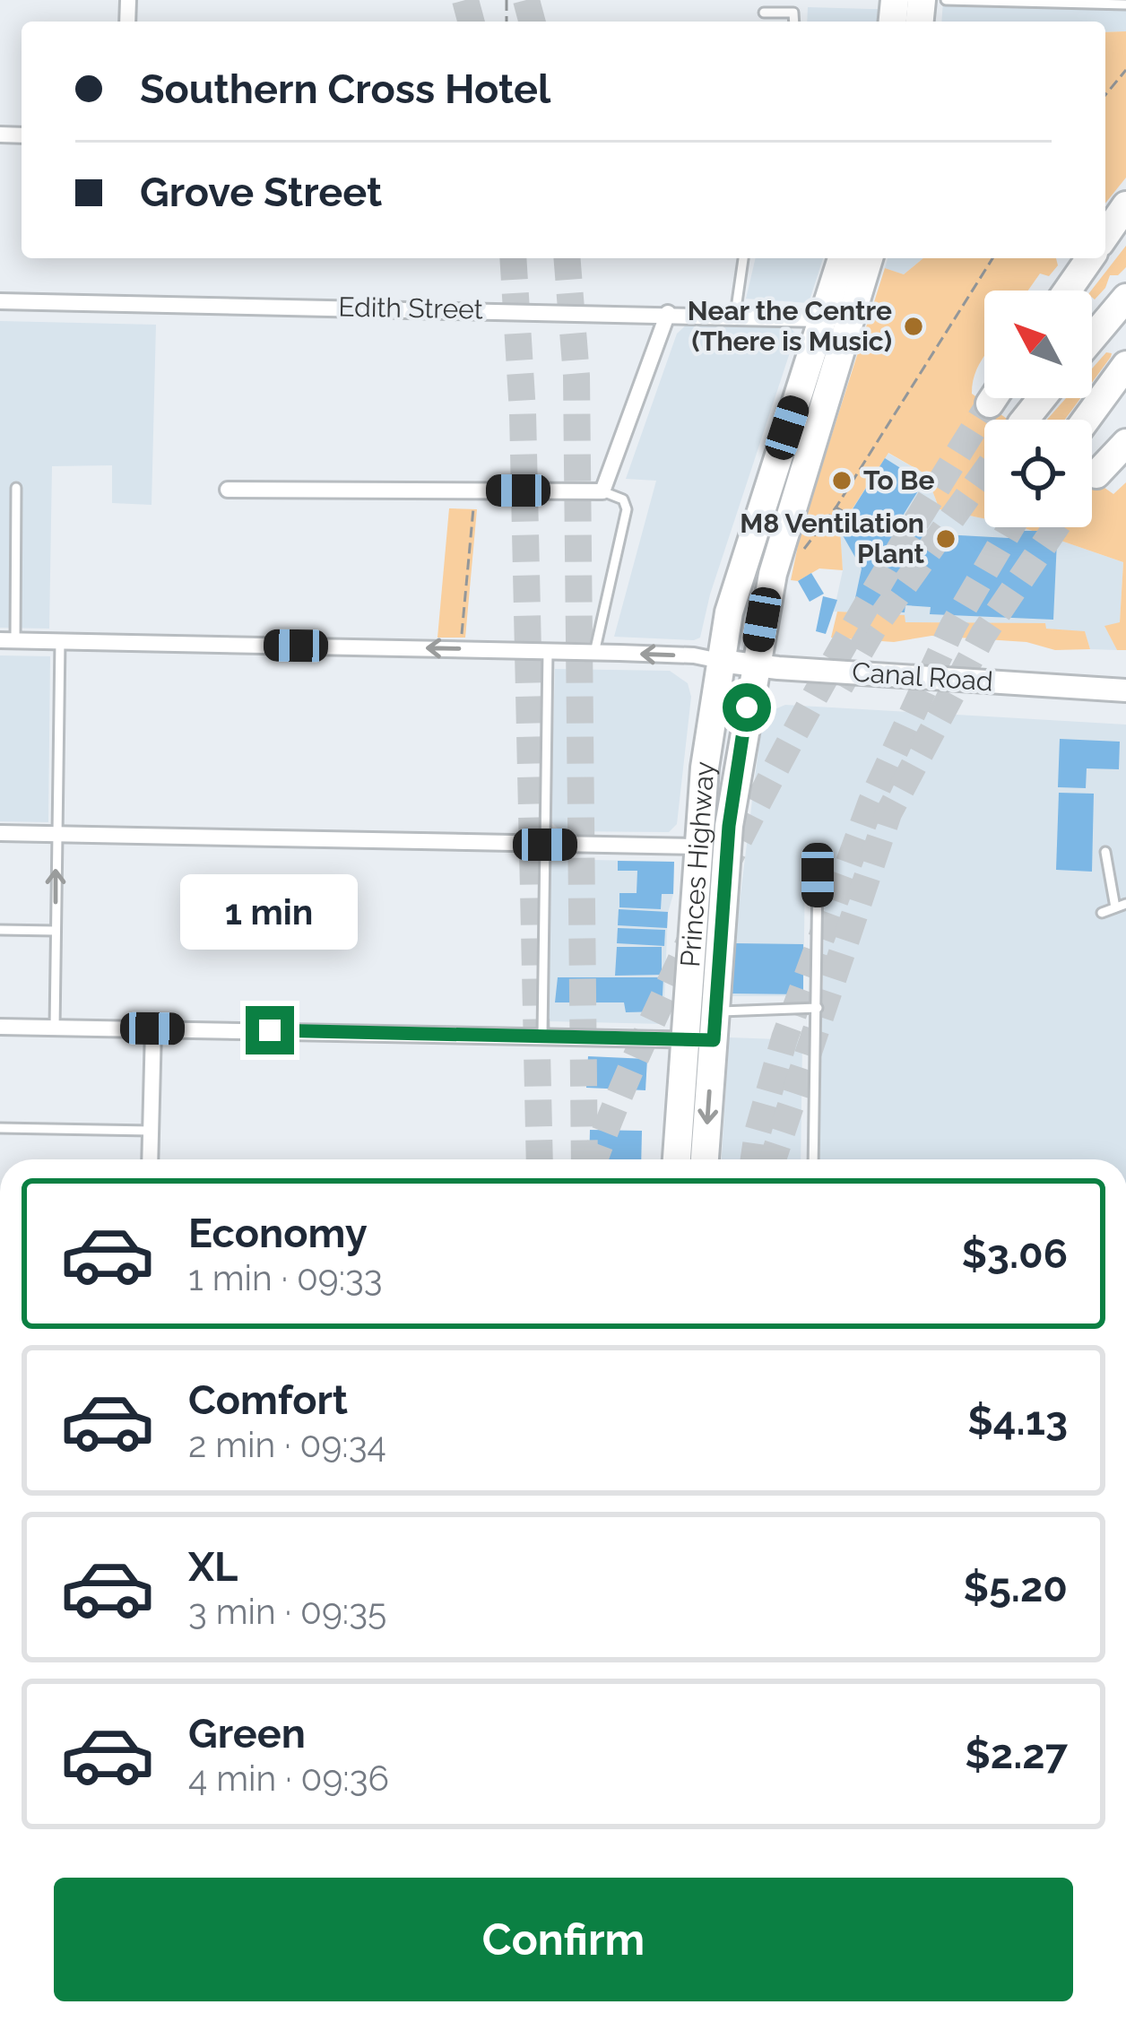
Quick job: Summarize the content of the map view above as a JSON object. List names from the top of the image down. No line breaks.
{"streets":{"highway":["Princes Highway"],"main road":["Canal Road"],"street":["Edith Street"]},"crossings":[["Edith Street","Princes Highway"],["Canal Road","Princes Highway"]],"places":["Near the Centre (There is Music)","To Be","M8 Ventilation Plant"],"north":"top left","page":{"banner":["Southern Cross Hotel","Grove Street"],"bubble":"1 min","list":[{"name":"Economy","note":"1 min · 09:33","value":"$3.06"},{"name":"Comfort","note":"2 min · 09:34","value":"$4.13"},{"name":"XL","note":"3 min · 09:35","value":"$5.20"},{"name":"Green","note":"4 min · 09:36","value":"$2.27"}],"buttons":"Confirm"}}
